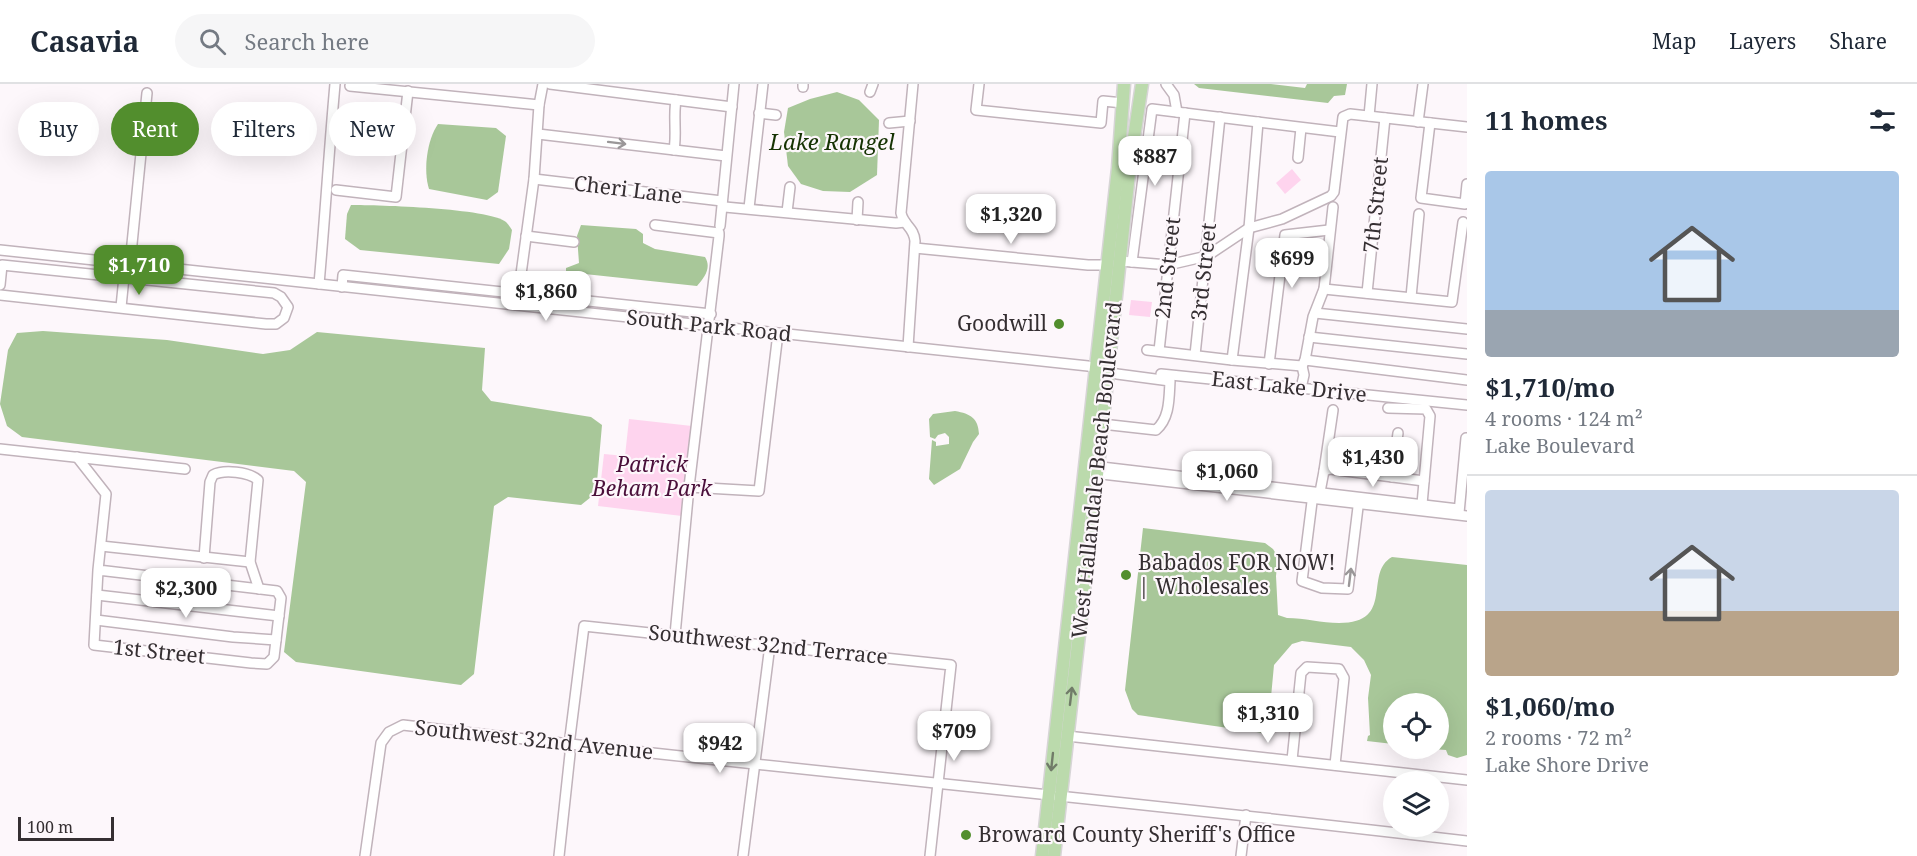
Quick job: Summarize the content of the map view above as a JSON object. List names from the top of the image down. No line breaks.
{"streets":{"main road":["West Hallandale Beach Boulevard"],"street":["Cheri Lane","7th Street","2nd Street","3rd Street","South Park Road","East Lake Drive","Southwest 32nd Terrace","1st Street","Southwest 32nd Avenue"]},"crossings":[["South Park Road","West Hallandale Beach Boulevard"],["East Lake Drive","West Hallandale Beach Boulevard"],["West Hallandale Beach Boulevard","Southwest 32nd Avenue"],["Southwest 32nd Terrace","Southwest 32nd Avenue"]],"water":["Lake Rangel"],"parks":["Patrick Beham Park"],"places":["Goodwill","Babados FOR NOW! | Wholesales","Broward County Sheriff's Office"],"scale_bar":"100 m","page":{"header":"Casavia","search":"Search here","nav":["Map","Layers","Share"],"heading":"11 homes","chip":["Buy","Rent","Filters","New"],"price":["$887","$1,320","$699","$1,710","$1,860","$1,430","$1,060","$2,300","$1,310","$709","$942"],"list":[{"name":"$1,710/mo","note":"4 rooms · 124 m² · Lake Boulevard"},{"name":"$1,060/mo","note":"2 rooms · 72 m² · Lake Shore Drive"}],"scale":"100 m"}}
